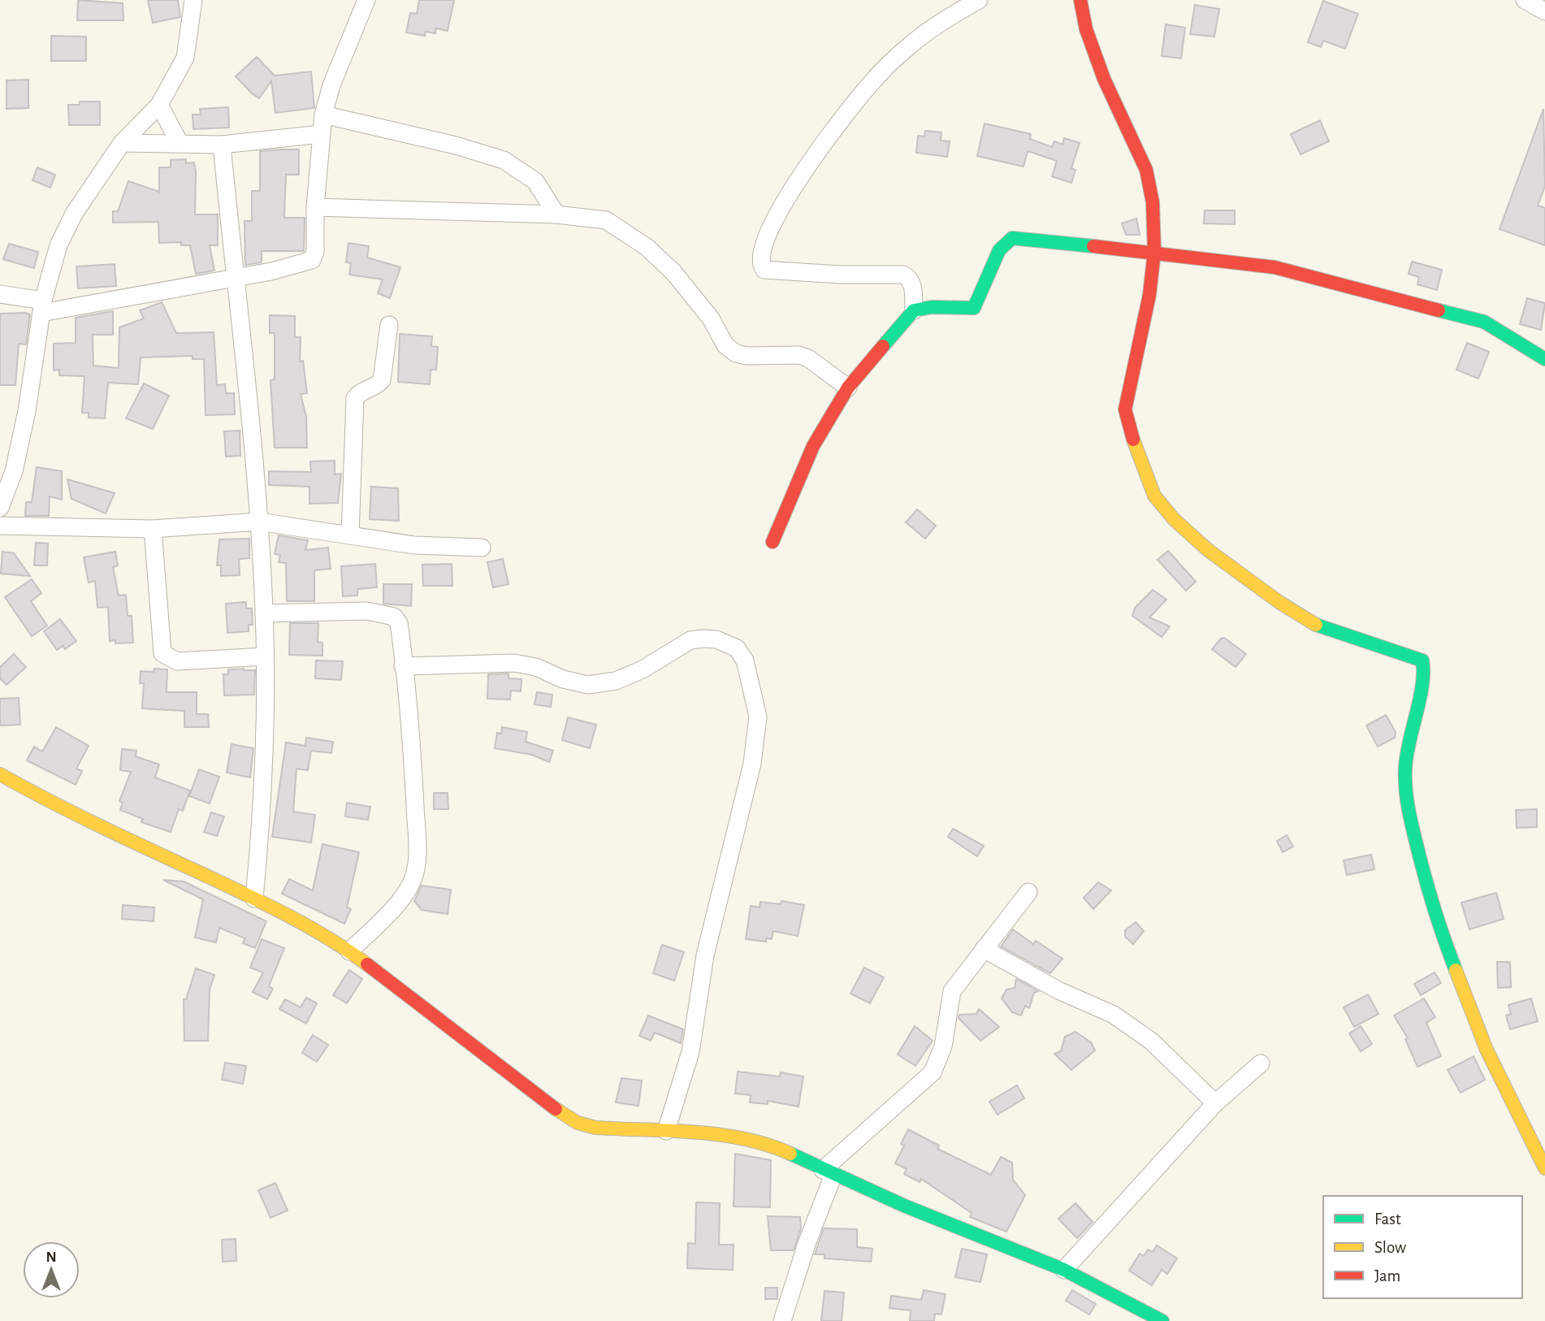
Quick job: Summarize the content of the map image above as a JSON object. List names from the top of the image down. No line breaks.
{"legend":["Fast","Slow","Jam"],"north":"top"}
